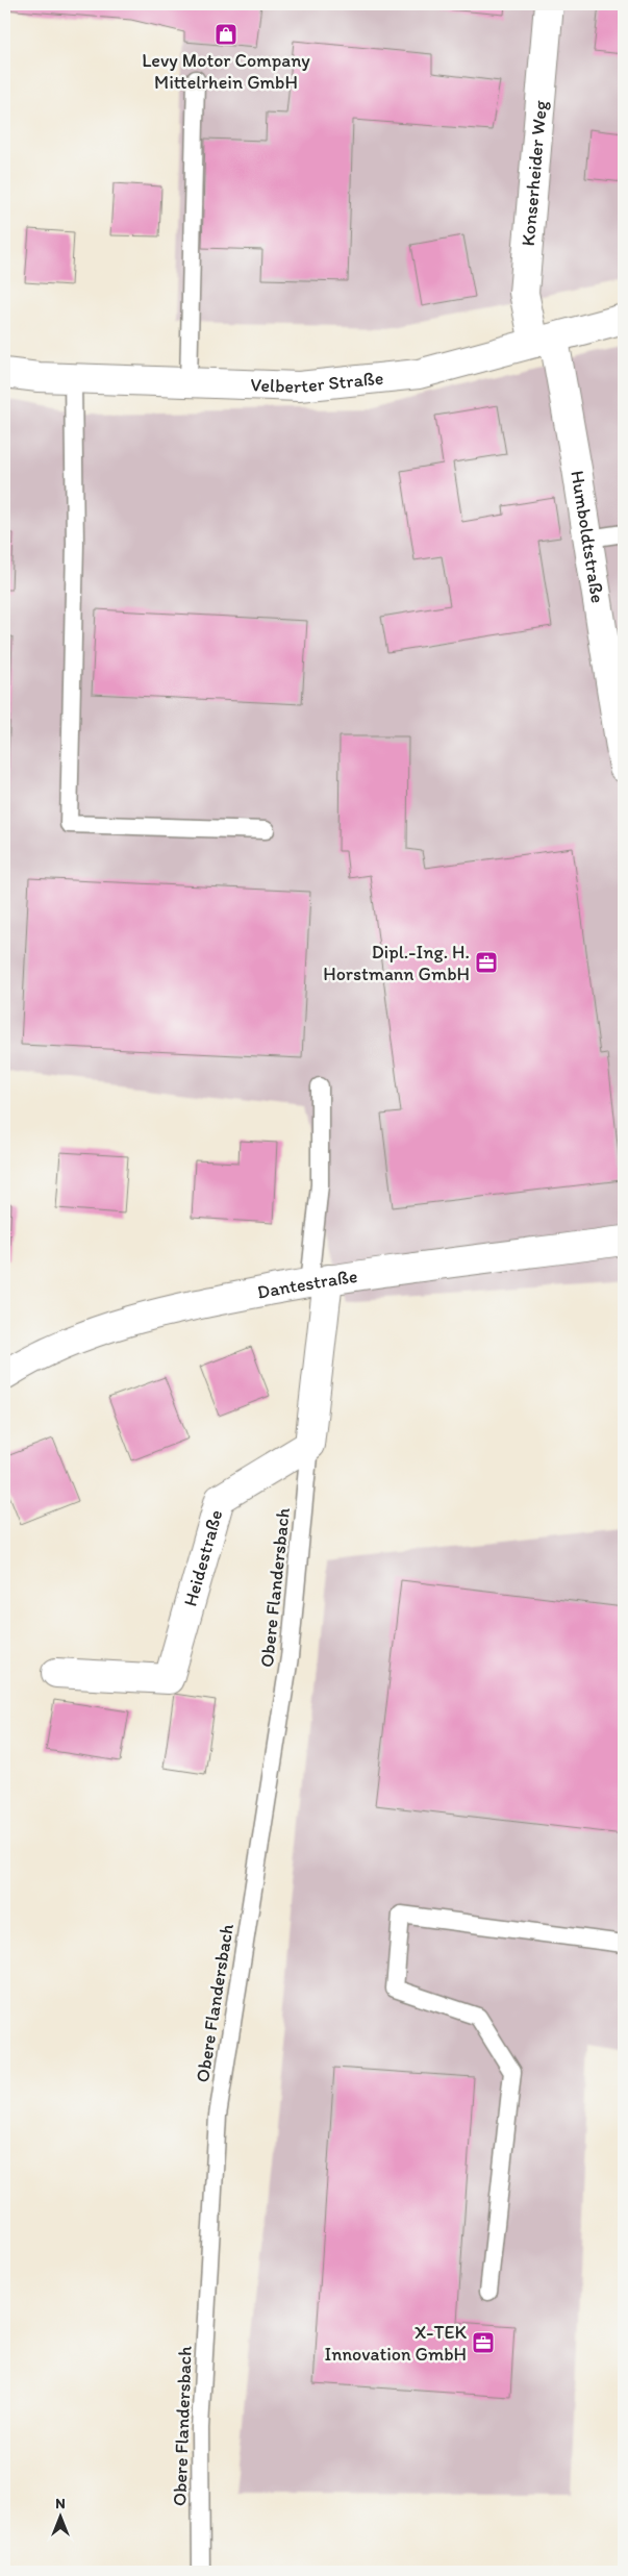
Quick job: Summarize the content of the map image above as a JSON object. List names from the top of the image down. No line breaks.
{"streets":{"street":["Konserheider Weg","Velberter Straße","Humboldtstraße","Dantestraße","Heidestraße"],"lane":["Obere Flandersbach"]},"crossings":[["Konserheider Weg","Velberter Straße"],["Konserheider Weg","Humboldtstraße"],["Velberter Straße","Humboldtstraße"],["Heidestraße","Obere Flandersbach"]],"places":{"shop":["Levy Motor Company Mittelrhein GmbH"],"office":["Dipl.-Ing. H. Horstmann GmbH","X-TEK Innovation GmbH"]},"north":"top"}
